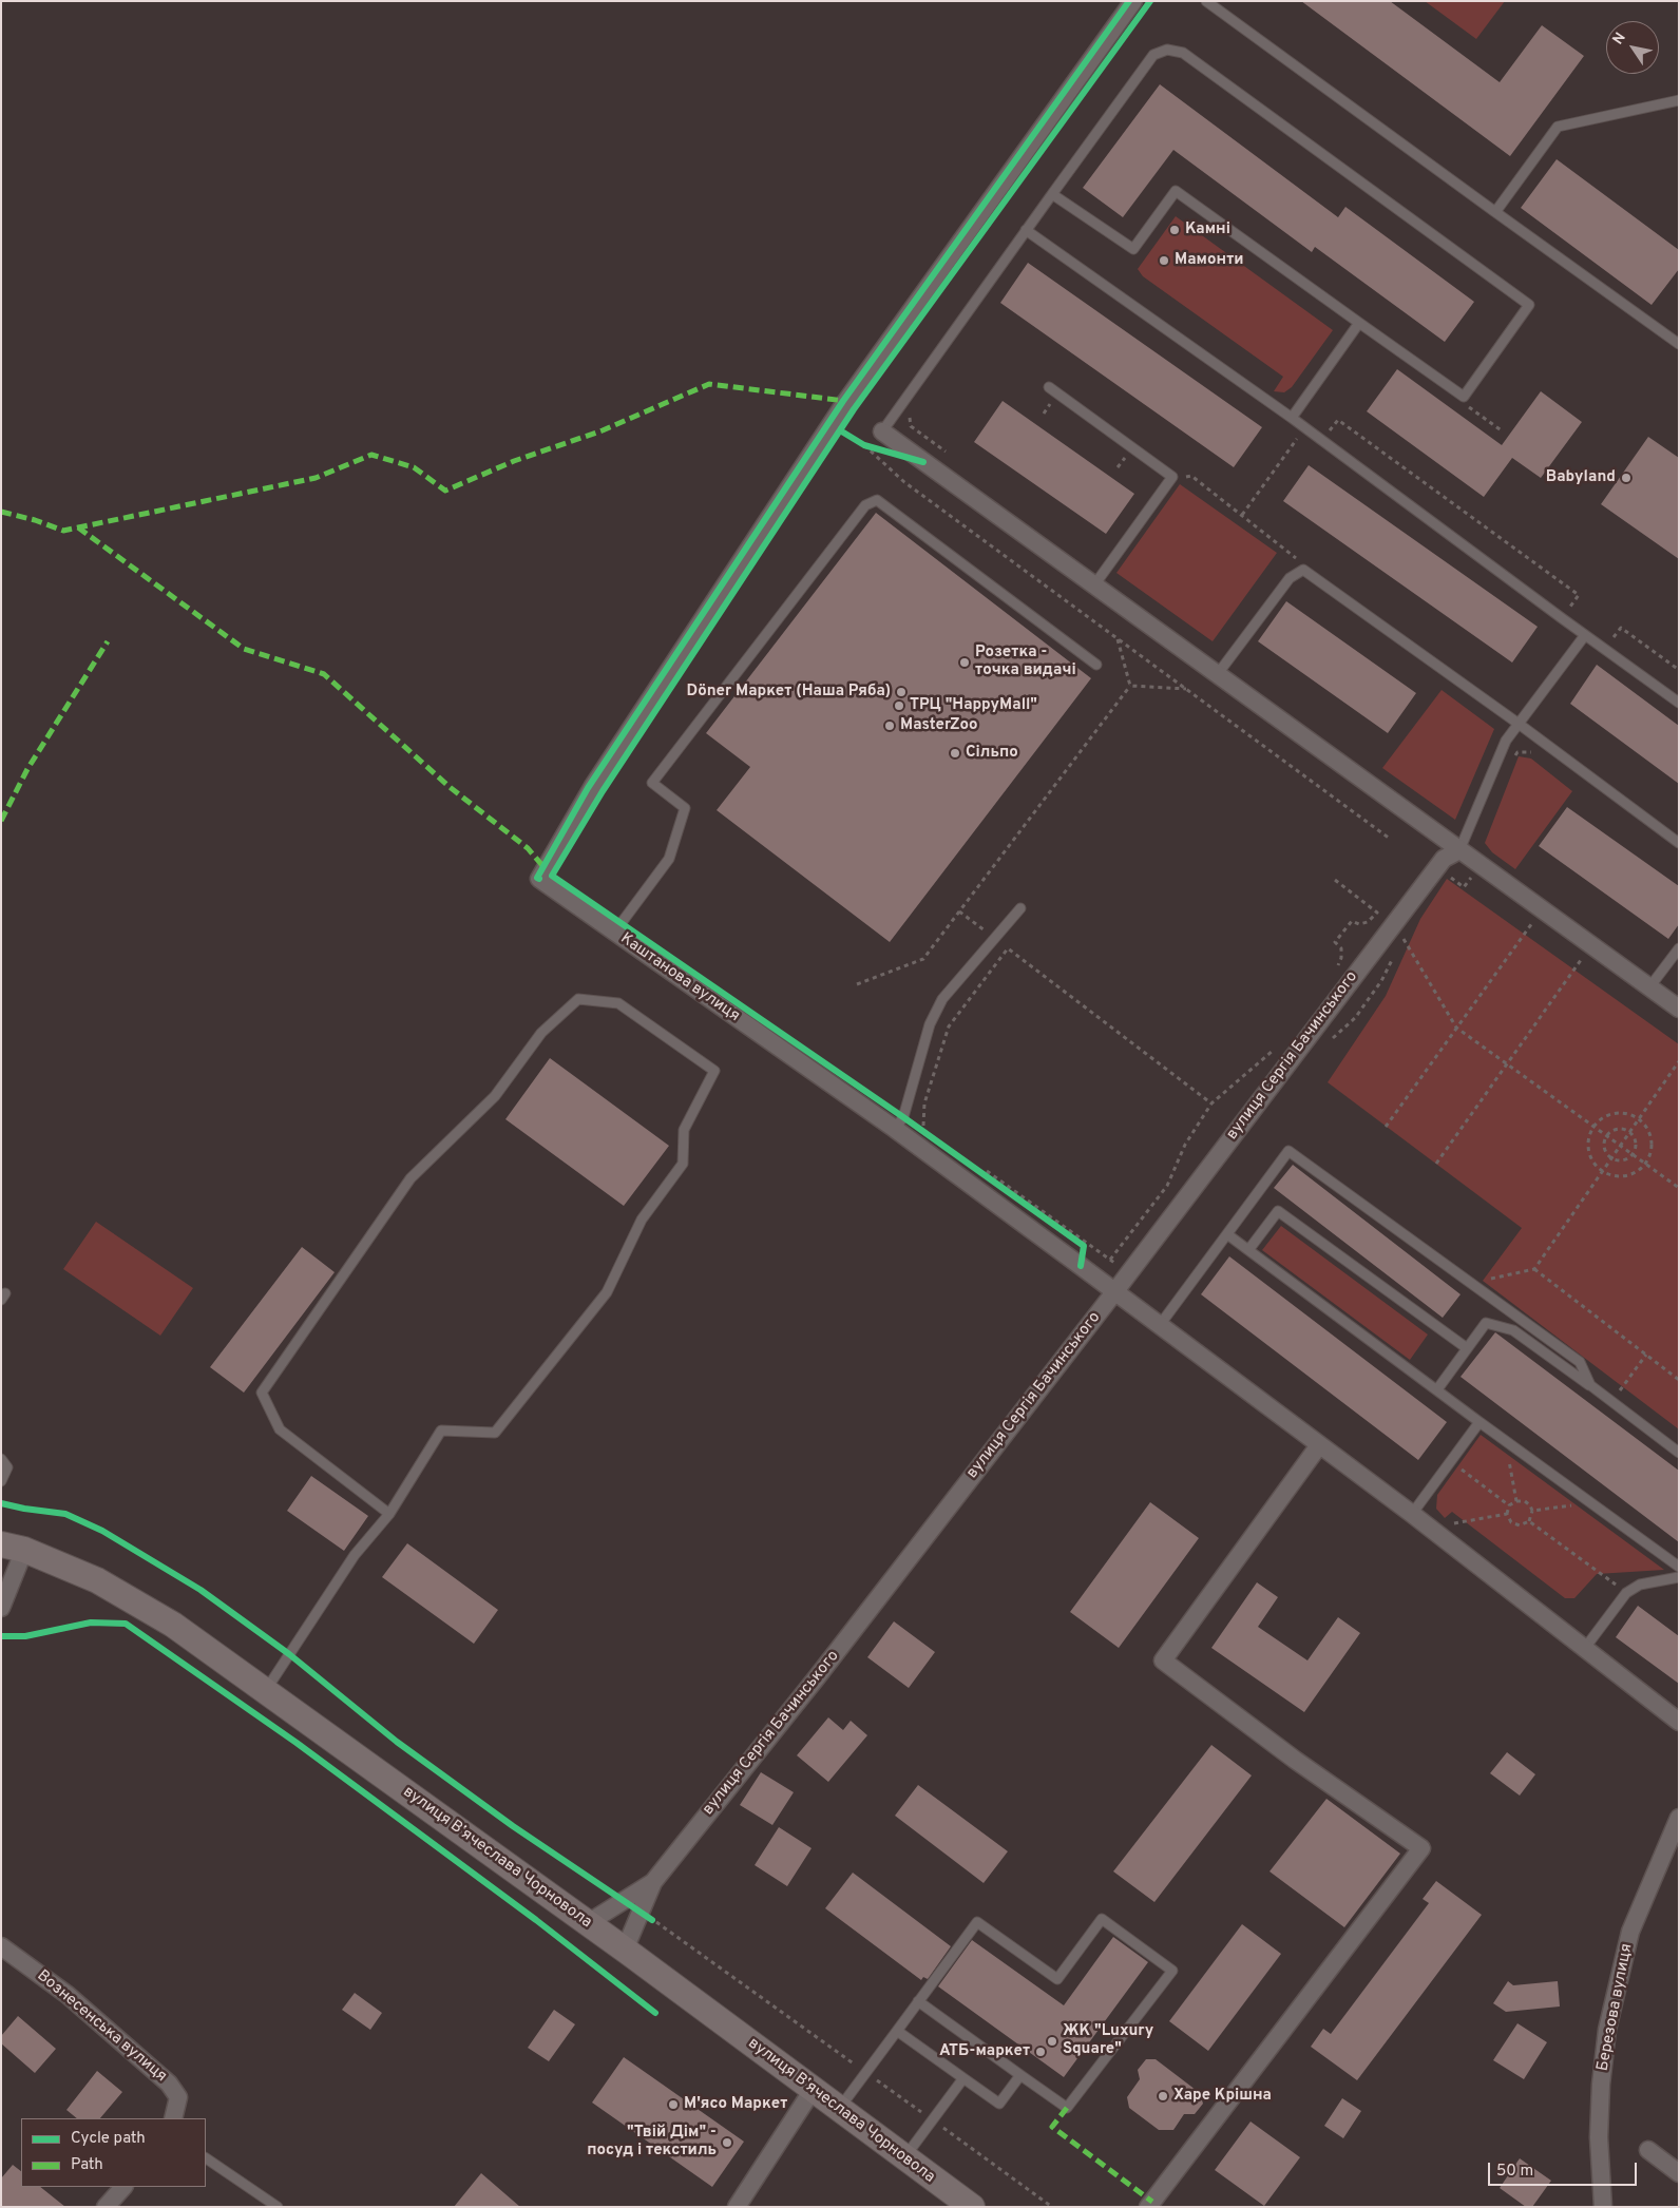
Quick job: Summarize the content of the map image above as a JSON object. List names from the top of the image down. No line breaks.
{"streets":{"main road":["вулиця Вʼячеслава Чорновола"],"street":["Каштанова вулиця","вулиця Сергія Бачинського","Березова вулиця","Вознесенська вулиця"]},"crossings":[["Каштанова вулиця","вулиця Сергія Бачинського"],["вулиця Сергія Бачинського","вулиця Вʼячеслава Чорновола"]],"places":["Камні","Мамонти","Babyland","Розетка - точка видачі","Döner Maркет (Наша Ряба)","ТРЦ \"HappyMall\"","MasterZoo","Сільпо","ЖК \"Luxury Square\"","АТБ-маркет","Харе Крішна","М'ясо Маркет","\"Твій Дім\" - посуд і текстиль"],"legend":["Cycle path","Path"],"scale_bar":"50 m","north":"top left"}
